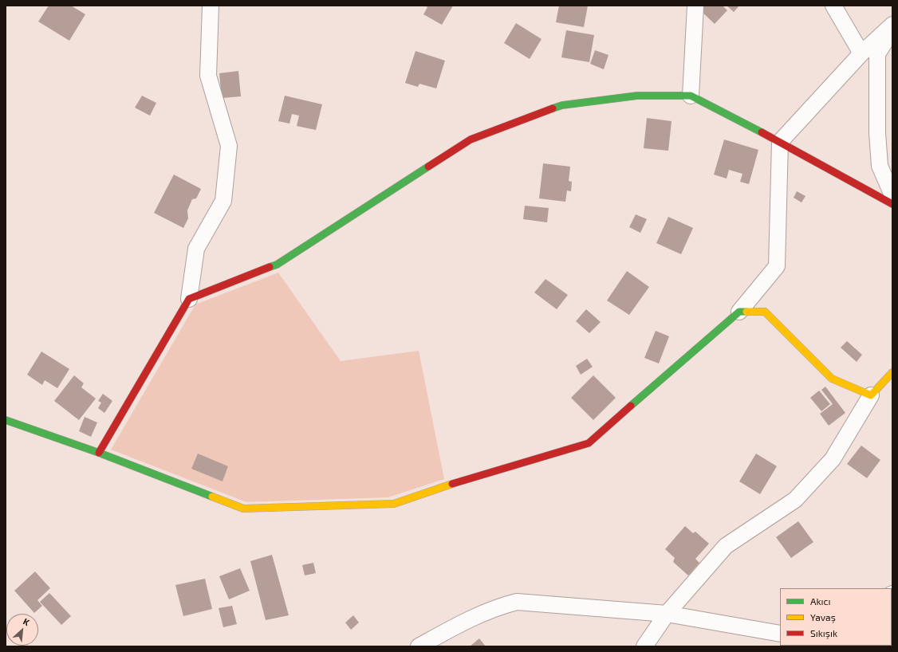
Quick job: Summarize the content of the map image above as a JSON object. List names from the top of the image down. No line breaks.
{"legend":["Akıcı","Yavaş","Sıkışık"],"north":"top right"}
